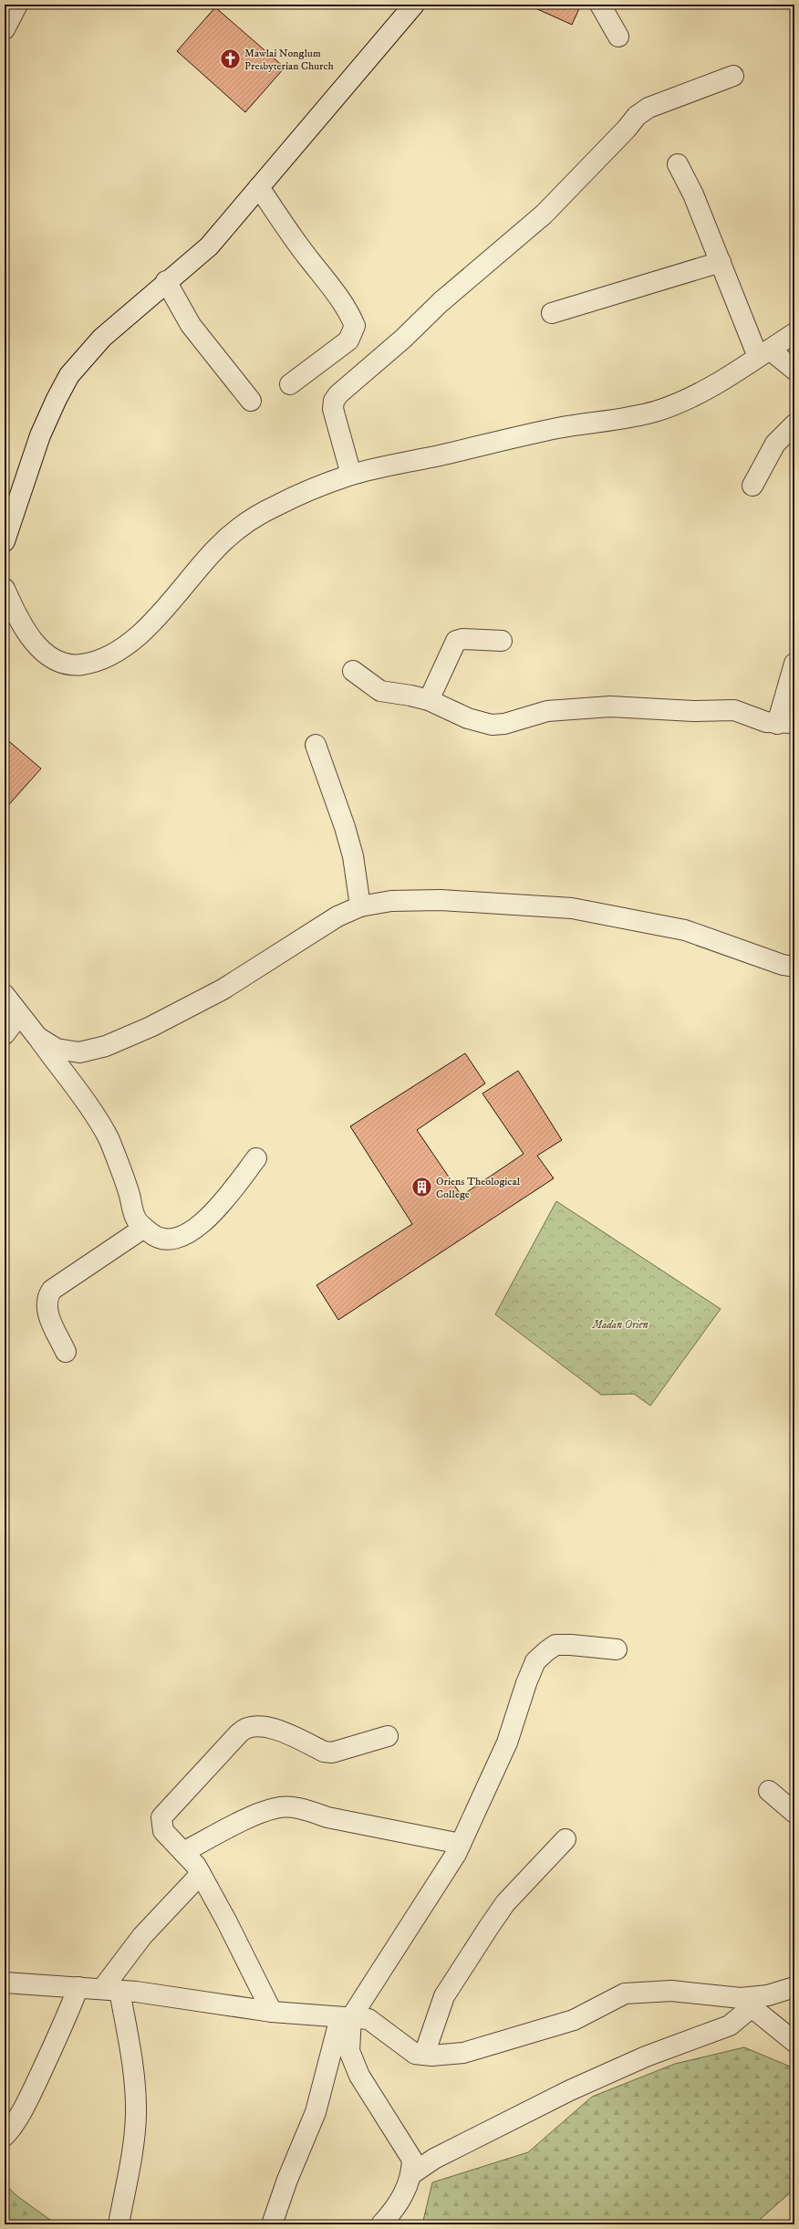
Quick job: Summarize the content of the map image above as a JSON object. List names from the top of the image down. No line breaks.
{"parks":["Madan Orien"],"places":{"church":["Mawlai Nonglum Presbyterian Church"],"building":["Oriens Theological College"]}}
